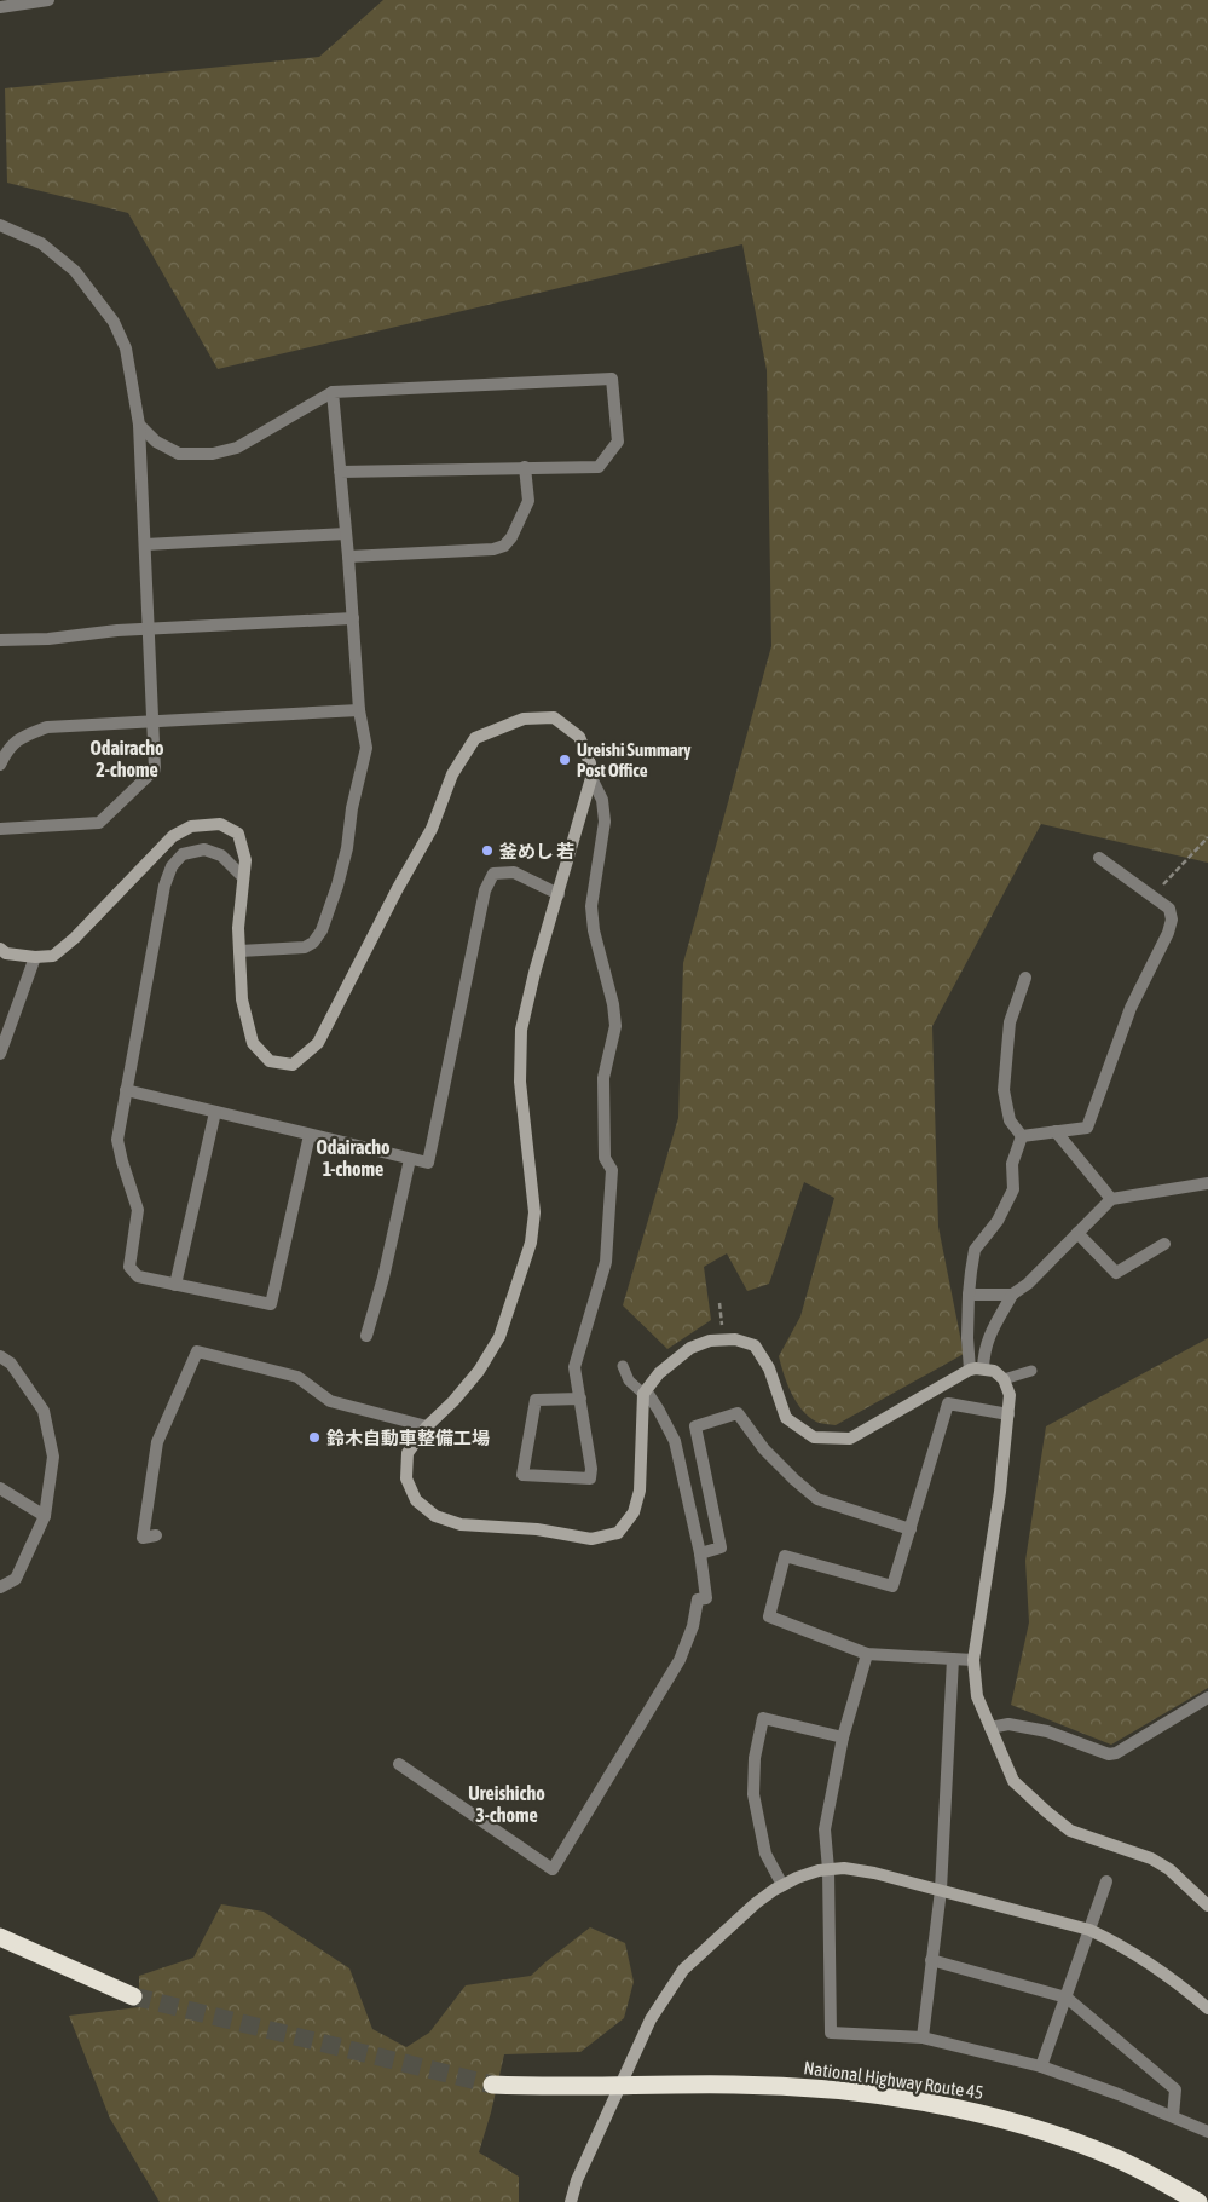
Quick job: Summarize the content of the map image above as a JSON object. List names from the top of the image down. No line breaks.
{"streets":{"highway":["National Highway Route 45"]},"districts":["Odairacho 2-chome","Odairacho 1-chome","Ureishicho 3-chome"],"places":["Ureishi Summary Post Office","釜めし 若","鈴木自動車整備工場"]}
